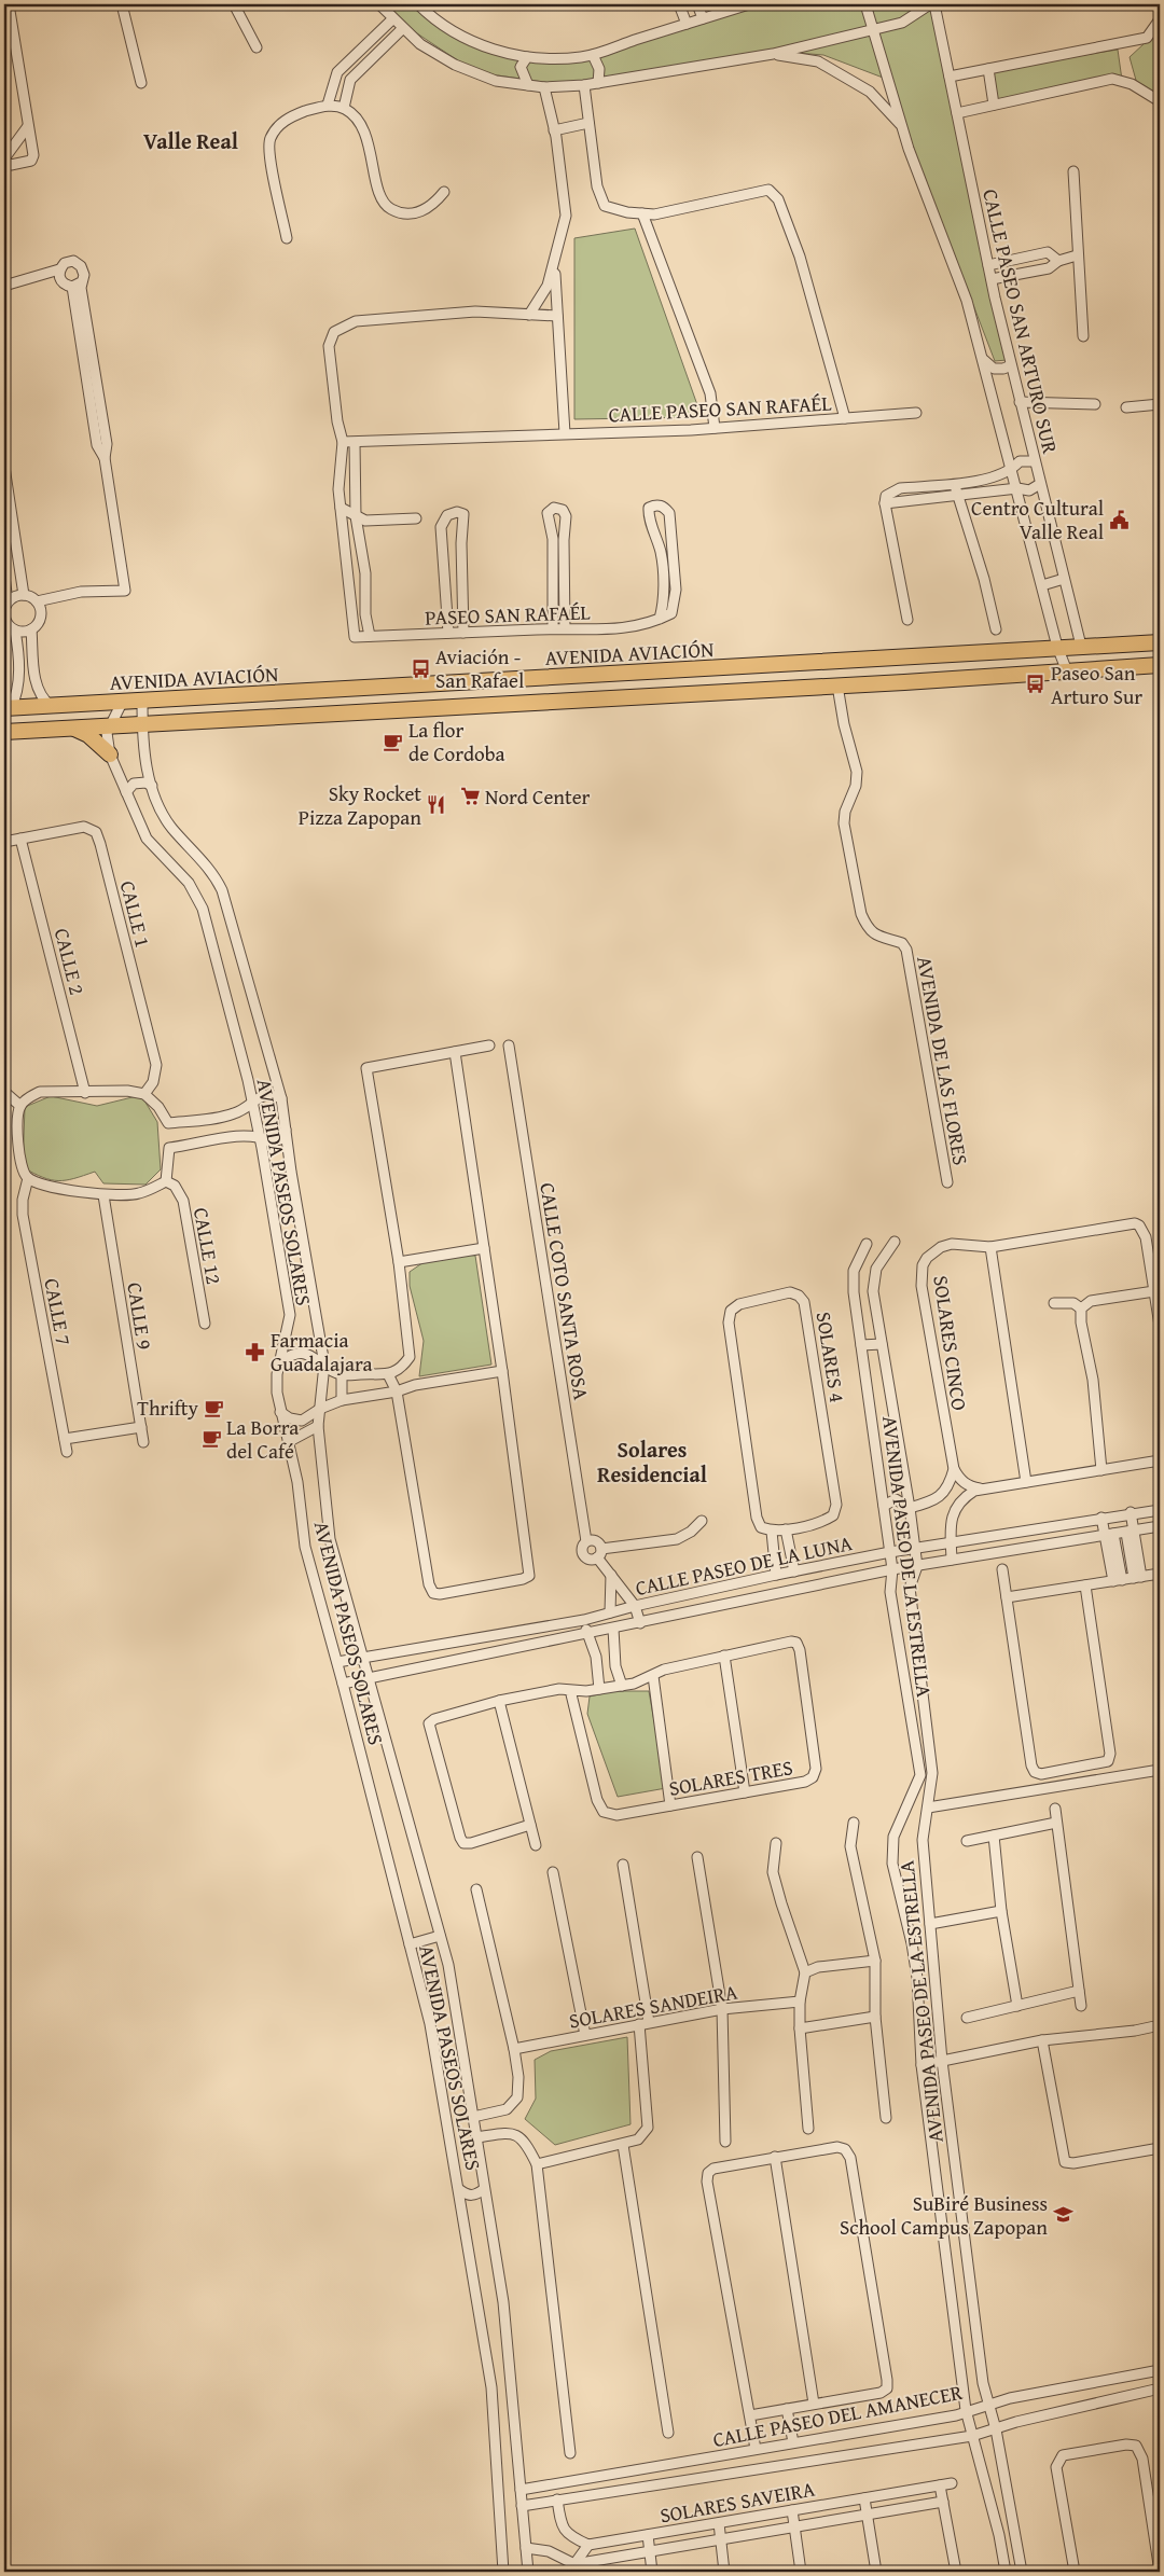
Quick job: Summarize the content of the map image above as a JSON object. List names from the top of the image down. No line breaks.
{"streets":{"main road":["AVENIDA AVIACIÓN"],"street":["CALLE PASEO SAN ARTURO SUR","CALLE PASEO SAN RAFAÉL","PASEO SAN RAFAÉL","CALLE 1","CALLE 2","AVENIDA DE LAS FLORES","AVENIDA PASEOS SOLARES","CALLE 12","CALLE COTO SANTA ROSA","CALLE 7","CALLE 9","SOLARES CINCO","SOLARES 4","AVENIDA PASEO DE LA ESTRELLA","CALLE PASEO DE LA LUNA","SOLARES TRES","SOLARES SANDEIRA","CALLE PASEO DEL AMANECER","SOLARES SAVEIRA"]},"crossings":[["CALLE PASEO SAN ARTURO SUR","AVENIDA AVIACIÓN"],["AVENIDA AVIACIÓN","AVENIDA PASEOS SOLARES"],["CALLE 1","CALLE 2"],["AVENIDA PASEOS SOLARES","CALLE PASEO DE LA LUNA"],["AVENIDA PASEOS SOLARES","CALLE PASEO DEL AMANECER"],["CALLE COTO SANTA ROSA","CALLE PASEO DE LA LUNA"],["AVENIDA PASEO DE LA ESTRELLA","CALLE PASEO DE LA LUNA"],["AVENIDA PASEO DE LA ESTRELLA","CALLE PASEO DEL AMANECER"]],"districts":["Valle Real","Solares Residencial"],"places":{"public building":["Centro Cultural Valle Real"],"bus stop":["Aviación - San Rafael","Paseo San Arturo Sur"],"cafe":["La flor de Cordoba","Thrifty","La Borra del Café"],"supermarket":["Nord Center"],"restaurant":["Sky Rocket Pizza Zapopan"],"pharmacy":["Farmacia Guadalajara"],"school or university":["SuBiré Business School Campus Zapopan"]}}
